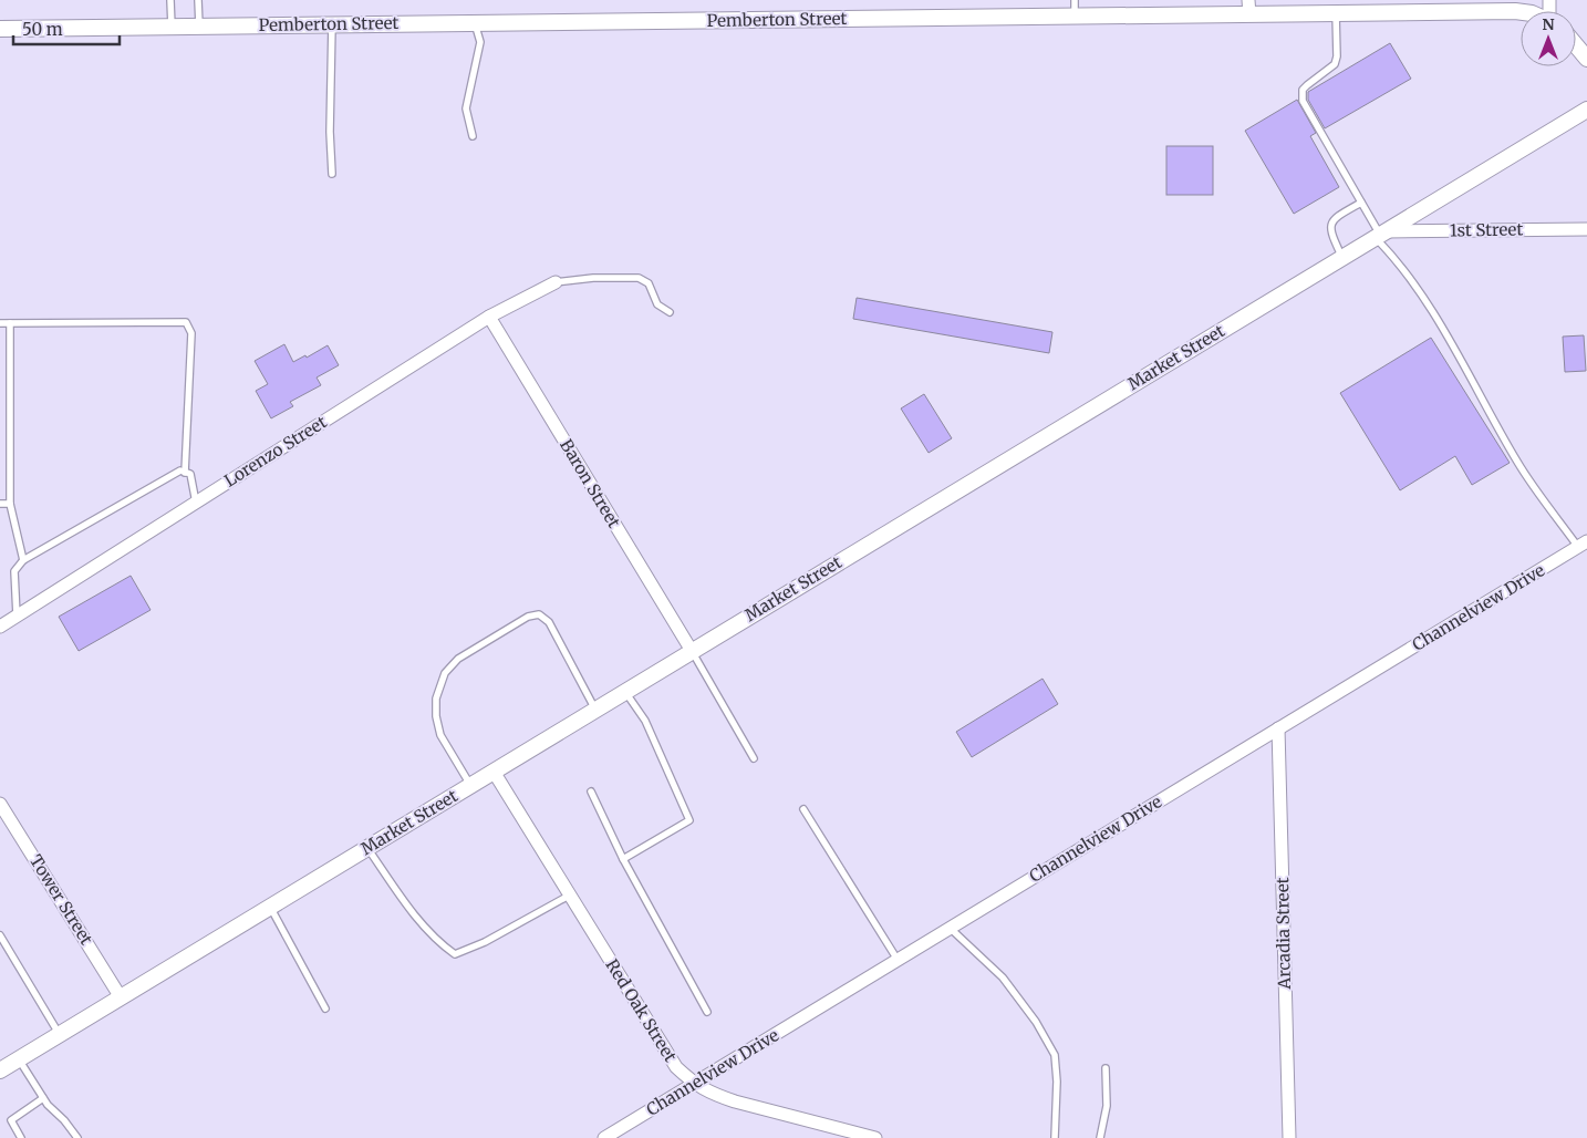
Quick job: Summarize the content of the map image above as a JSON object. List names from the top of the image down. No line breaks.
{"streets":{"street":["Pemberton Street","1st Street","Market Street","Lorenzo Street","Baron Street","Channelview Drive","Tower Street","Arcadia Street","Red Oak Street"]},"crossings":[["1st Street","Market Street"],["Market Street","Baron Street"],["Market Street","Tower Street"],["Market Street","Red Oak Street"],["Lorenzo Street","Baron Street"],["Channelview Drive","Arcadia Street"],["Channelview Drive","Red Oak Street"]],"scale_bar":"50 m","north":"top"}
